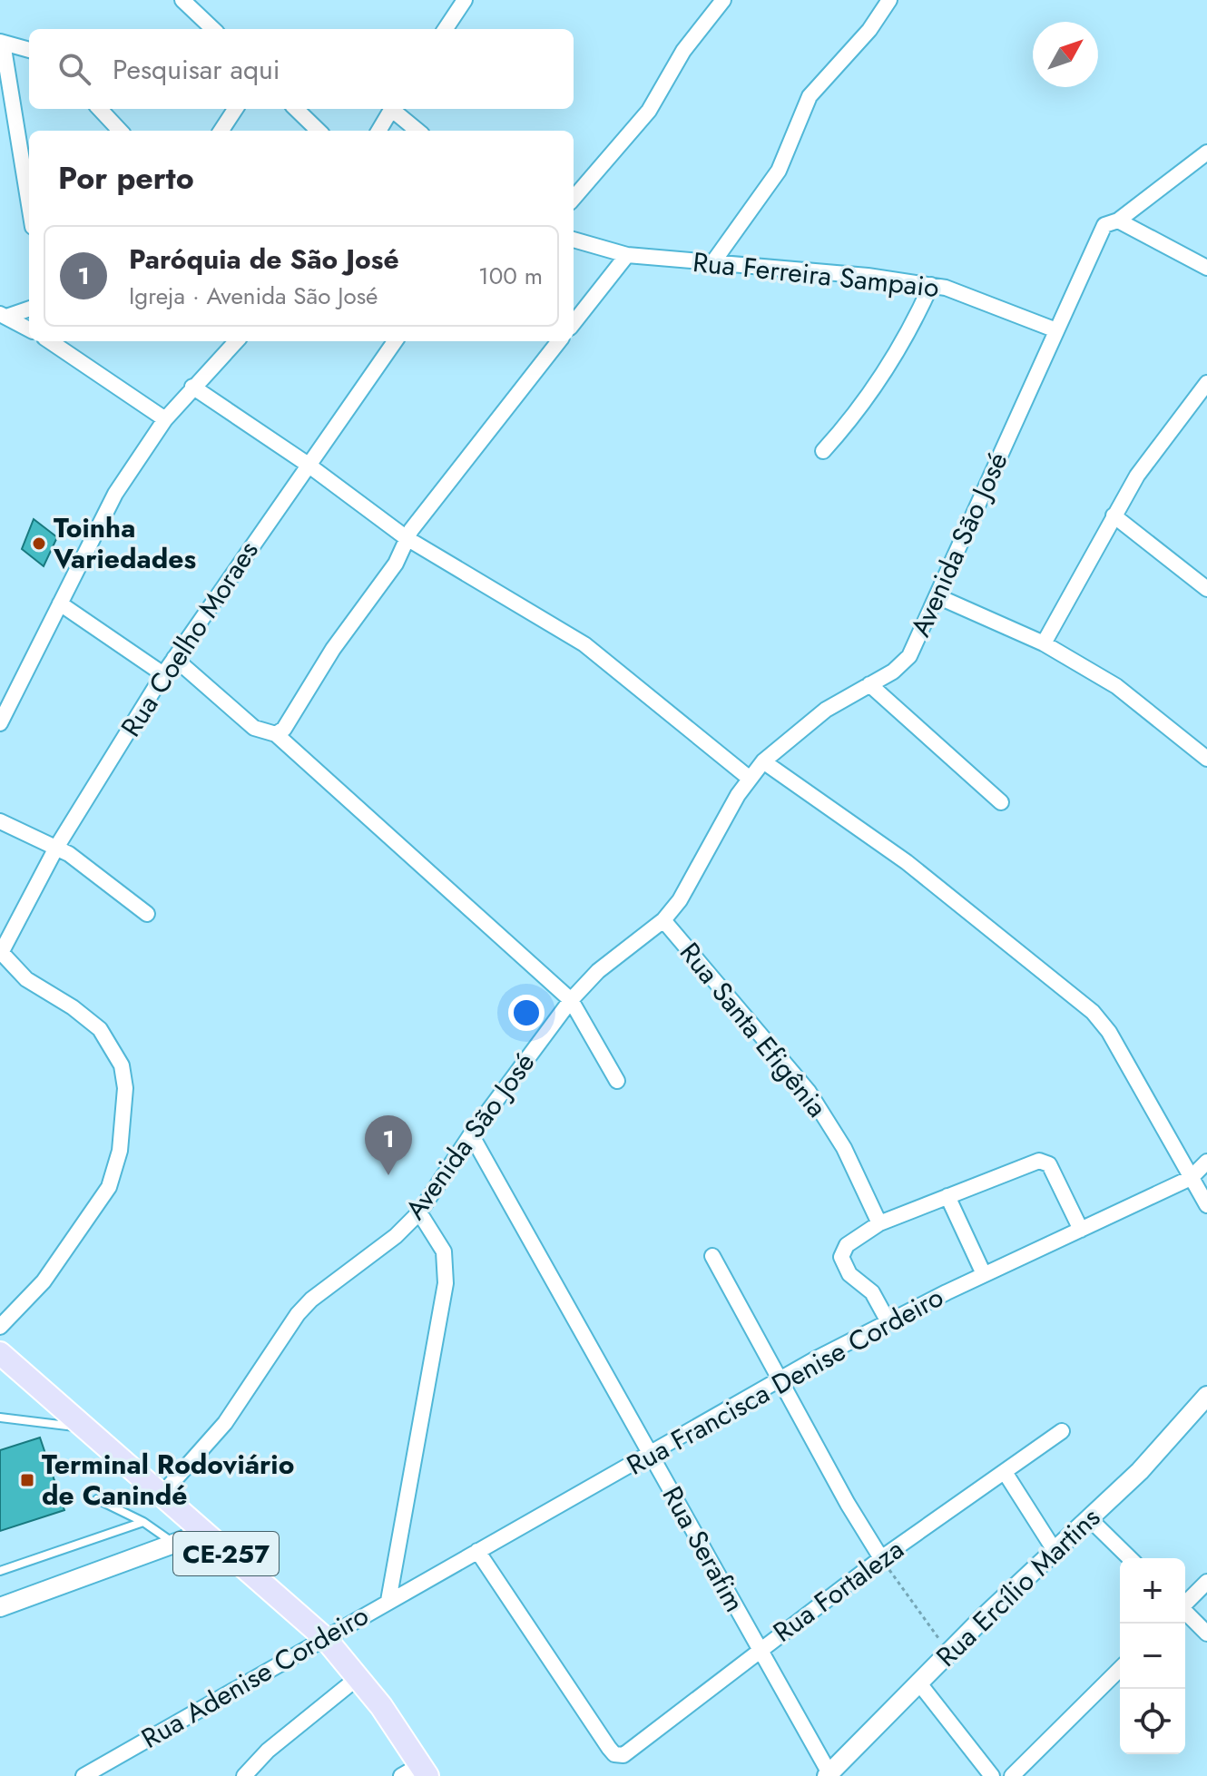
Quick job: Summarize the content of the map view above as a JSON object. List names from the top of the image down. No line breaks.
{"streets":{"main road":["CE-257"],"street":["Rua Ferreira Sampaio","Avenida São José","Rua Coelho Moraes","Rua Santa Efigênia","Rua Francisca Denise Cordeiro","Rua Serafim","Rua Ercílio Martins","Rua Fortaleza","Rua Adenise Cordeiro"]},"crossings":[["Rua Ferreira Sampaio","Avenida São José"],["Avenida São José","Rua Santa Efigênia"],["Avenida São José","Rua Serafim"],["Avenida São José","CE-257"],["Rua Francisca Denise Cordeiro","Rua Serafim"],["Rua Francisca Denise Cordeiro","Rua Fortaleza"],["Rua Francisca Denise Cordeiro","Rua Adenise Cordeiro"],["Rua Serafim","Rua Ercílio Martins"],["Rua Serafim","Rua Fortaleza"],["CE-257","Rua Adenise Cordeiro"]],"places":{"other":["Toinha Variedades"],"transit":["Terminal Rodoviário de Canindé"]},"north":"top right","page":{"search":"Pesquisar aqui","heading":"Por perto","list":[{"mark":"1","name":"Paróquia de São José","note":"Igreja · Avenida São José","value":"100 m"}],"pins":"1","map_buttons":["+","−"]}}
